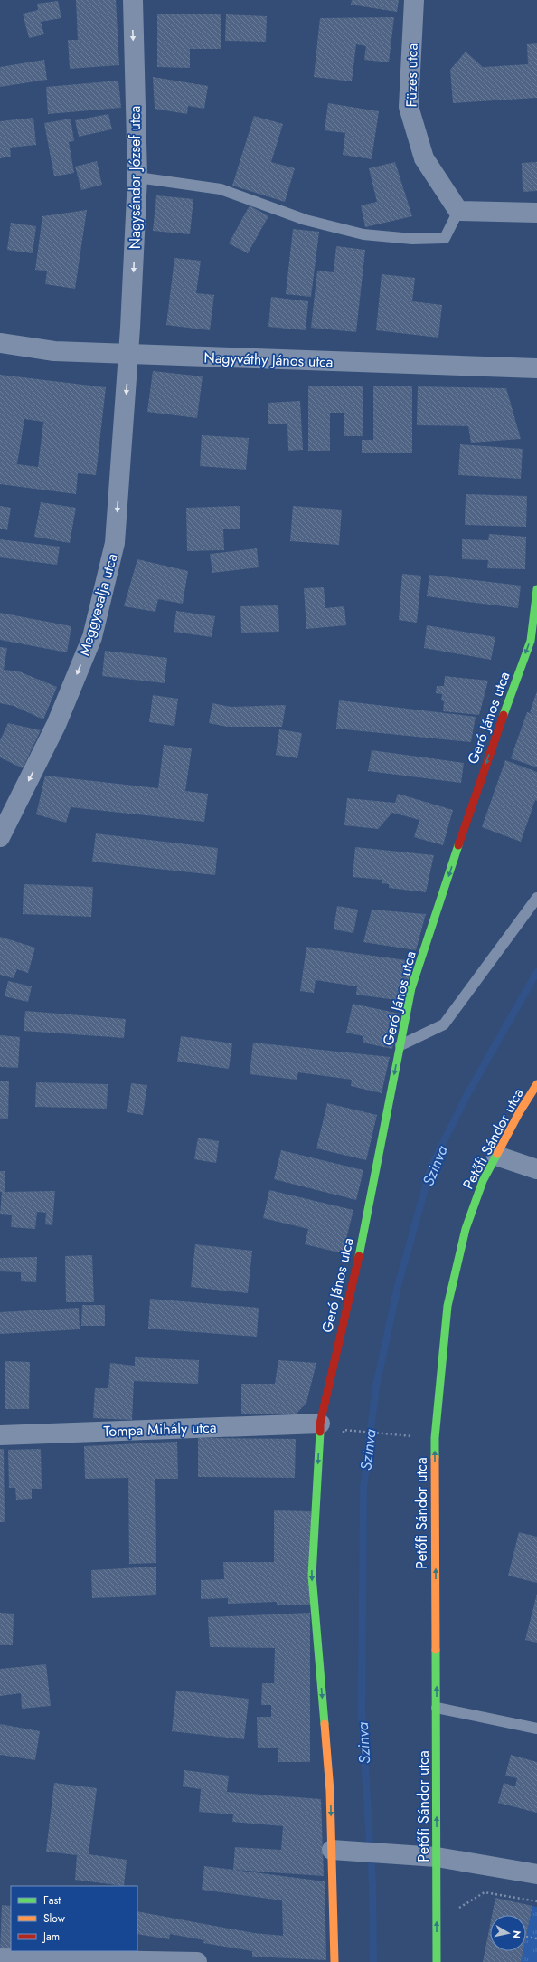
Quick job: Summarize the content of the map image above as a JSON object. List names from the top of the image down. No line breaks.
{"streets":{"street":["Füzes utca","Nagysándor József utca","Nagyváthy János utca","Meggyesalja utca","Geró János utca","Petőfi Sándor utca","Tompa Mihály utca"]},"crossings":[["Nagysándor József utca","Nagyváthy János utca"],["Nagysándor József utca","Meggyesalja utca"],["Nagyváthy János utca","Meggyesalja utca"],["Geró János utca","Tompa Mihály utca"]],"one_way":["Nagysándor József utca","Meggyesalja utca","Geró János utca","Petőfi Sándor utca"],"water":["Szinva"],"legend":["Fast","Slow","Jam"],"north":"right"}
